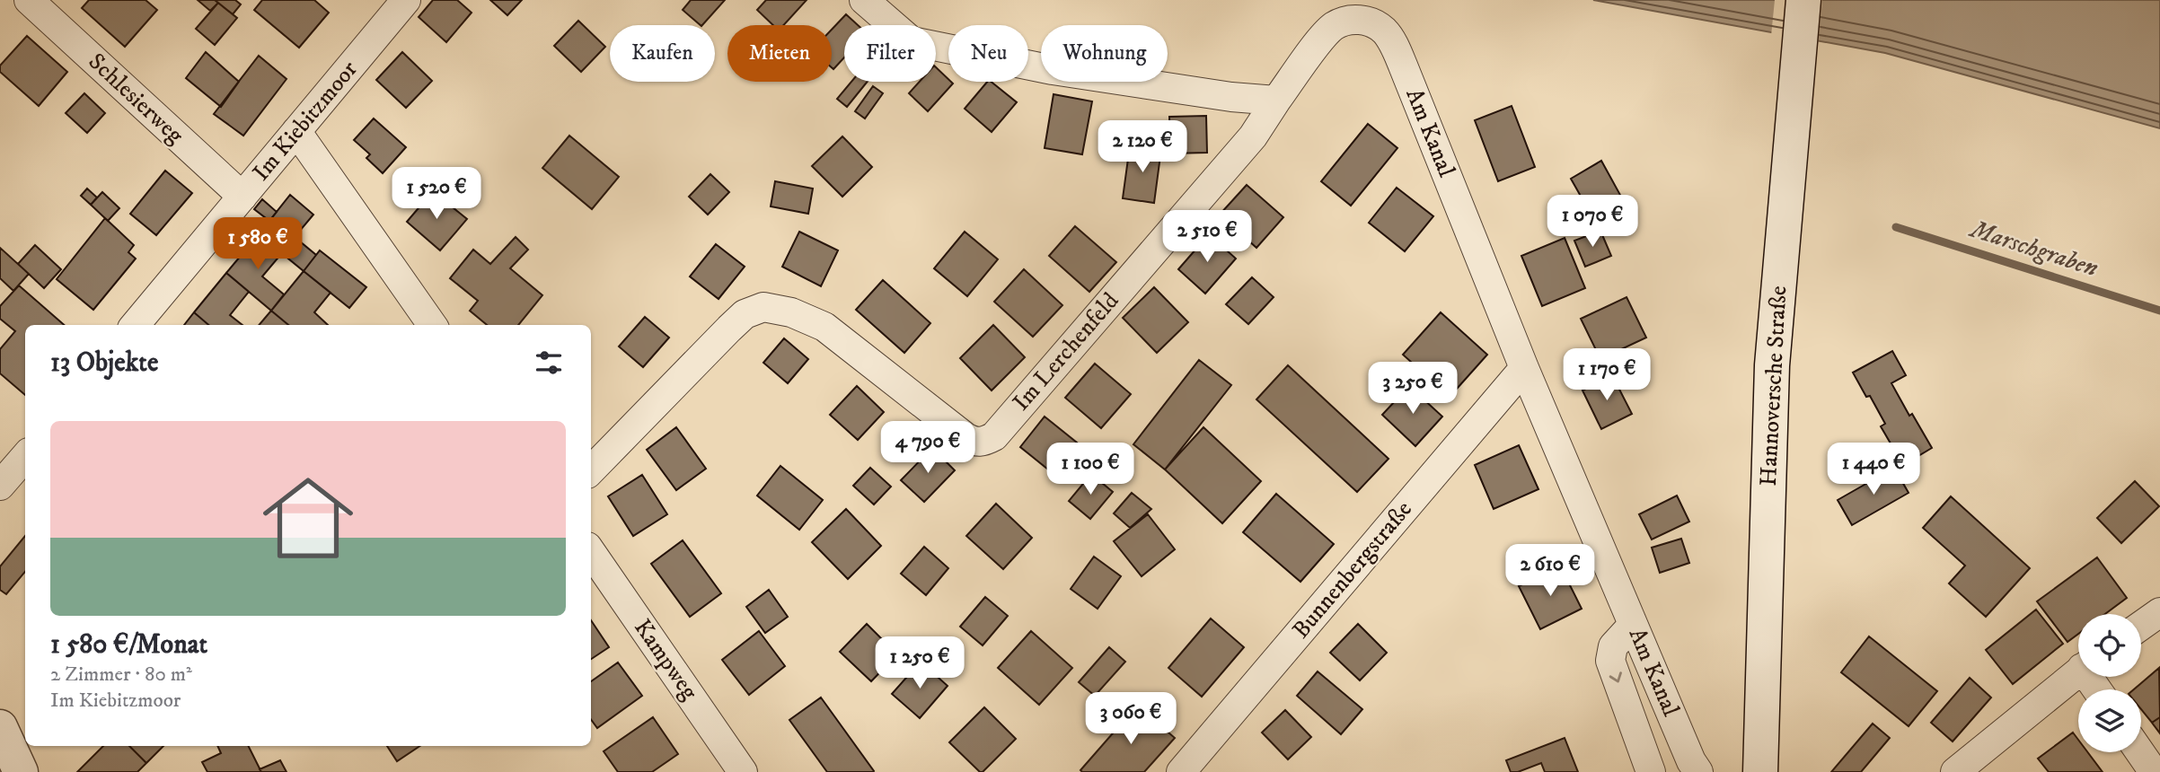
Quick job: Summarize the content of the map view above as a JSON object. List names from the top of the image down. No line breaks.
{"streets":{"main road":["Hannoversche Straße"],"street":["Schlesierweg","Im Kiebitzmoor","Am Kanal","Im Lerchenfeld","Bunnenbergstraße","Kampweg"]},"crossings":[["Schlesierweg","Im Kiebitzmoor"],["Am Kanal","Im Lerchenfeld"],["Am Kanal","Bunnenbergstraße"]],"water":["Marschgraben"],"page":{"chip":["Kaufen","Mieten","Filter","Neu","Wohnung"],"price":["2 120 €","1 520 €","1 070 €","2 510 €","1 580 €","1 170 €","3 250 €","4 790 €","1 100 €","1 440 €","2 610 €","1 250 €","3 060 €"],"heading":"13 Objekte","list":[{"name":"1 580 €/Monat","note":"2 Zimmer · 80 m² · Im Kiebitzmoor"}]}}
